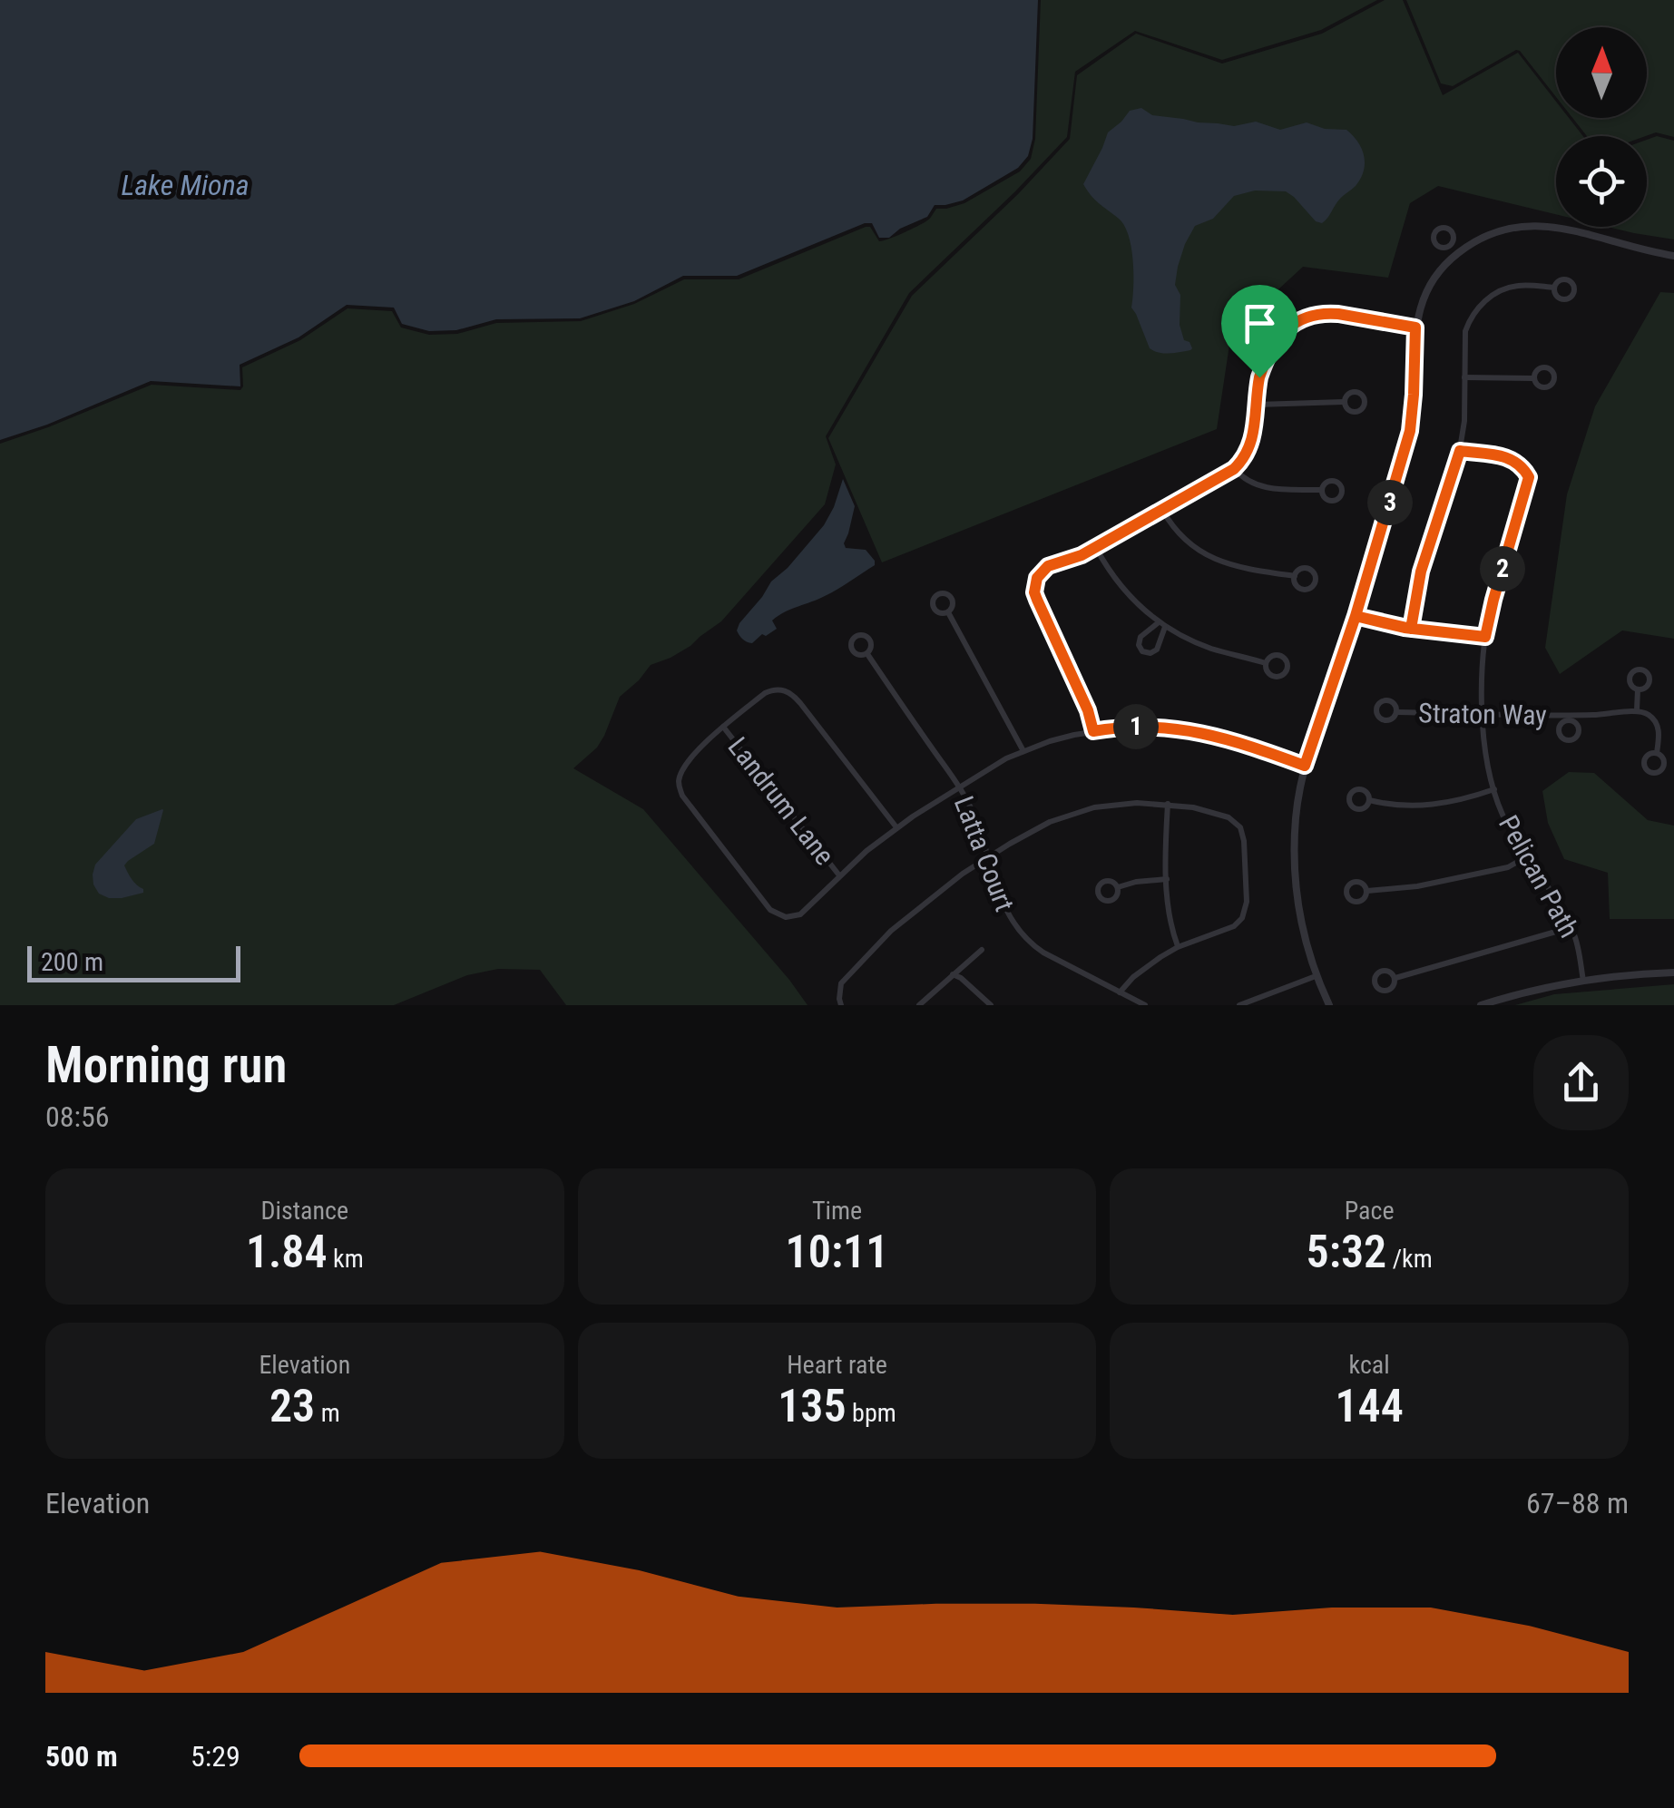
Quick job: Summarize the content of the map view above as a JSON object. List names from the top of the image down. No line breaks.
{"streets":{"street":["Straton Way","Landrum Lane","Latta Court","Pelican Path"]},"crossings":[["Straton Way","Pelican Path"]],"water":["Lake Miona"],"scale_bar":"200 m","north":"top","page":{"pins":["3","2","1"],"scale":"200 m","heading":["Morning run","08:56"],"stats":[["Distance","1.84 km"],["Time","10:11"],["Pace","5:32 /km"],["Elevation","23 m"],["Heart rate","135 bpm"],["kcal","144"]],"chart":["Elevation","67–88 m"],"list":[{"name":"500 m","note":"5:29"}]}}
